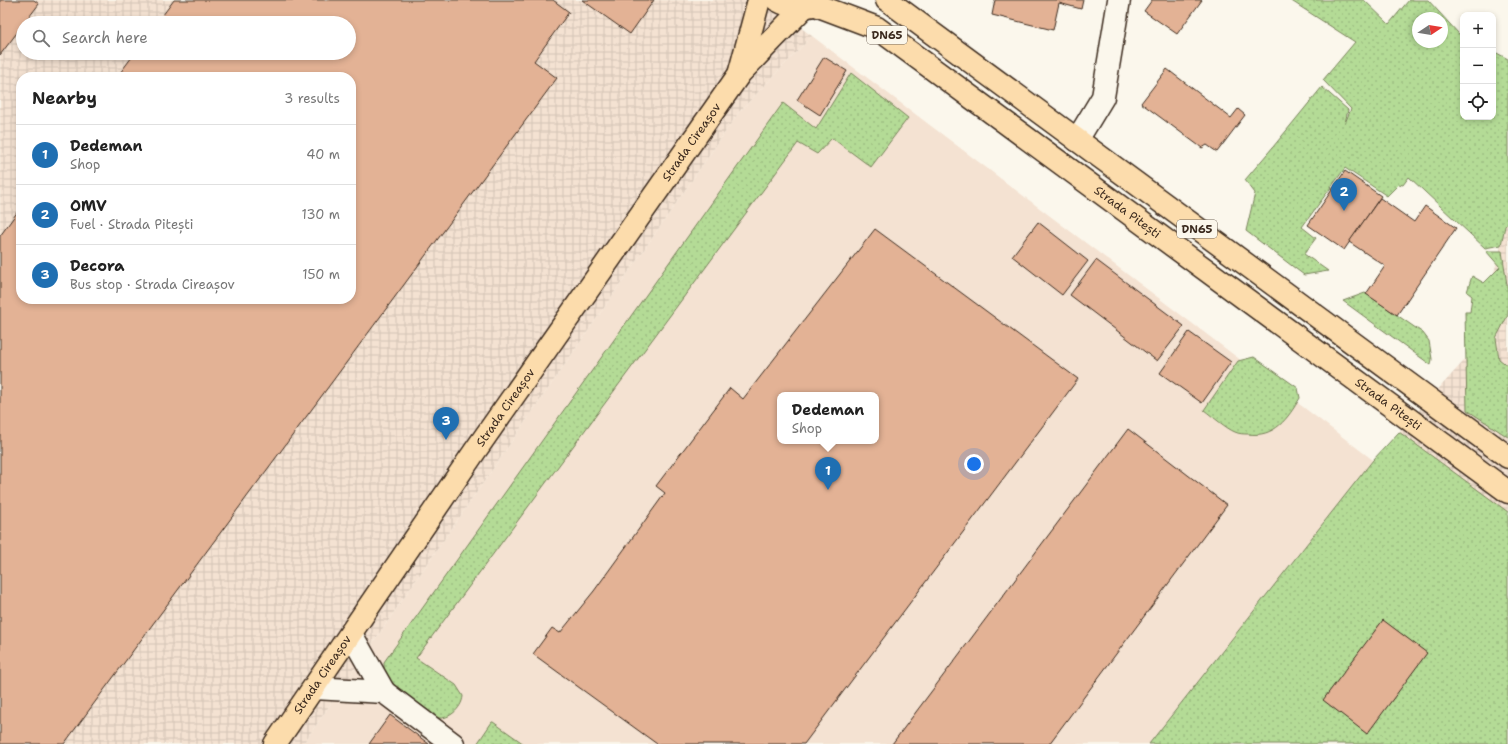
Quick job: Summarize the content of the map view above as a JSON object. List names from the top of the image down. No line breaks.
{"streets":{"main road":["DN65","Strada Cireașov","Strada Pitești"]},"crossings":[["Strada Cireașov","Strada Pitești"]],"north":"right","page":{"map_buttons":["+","−"],"search":"Search here","heading":["Nearby","3 results"],"list":[{"mark":"1","name":"Dedeman","note":"Shop","value":"40 m"},{"mark":"2","name":"OMV","note":"Fuel · Strada Pitești","value":"130 m"},{"mark":"3","name":"Decora","note":"Bus stop · Strada Cireașov","value":"150 m"}],"pins":["2","3","1"],"popup":["Dedeman","Shop"]}}
